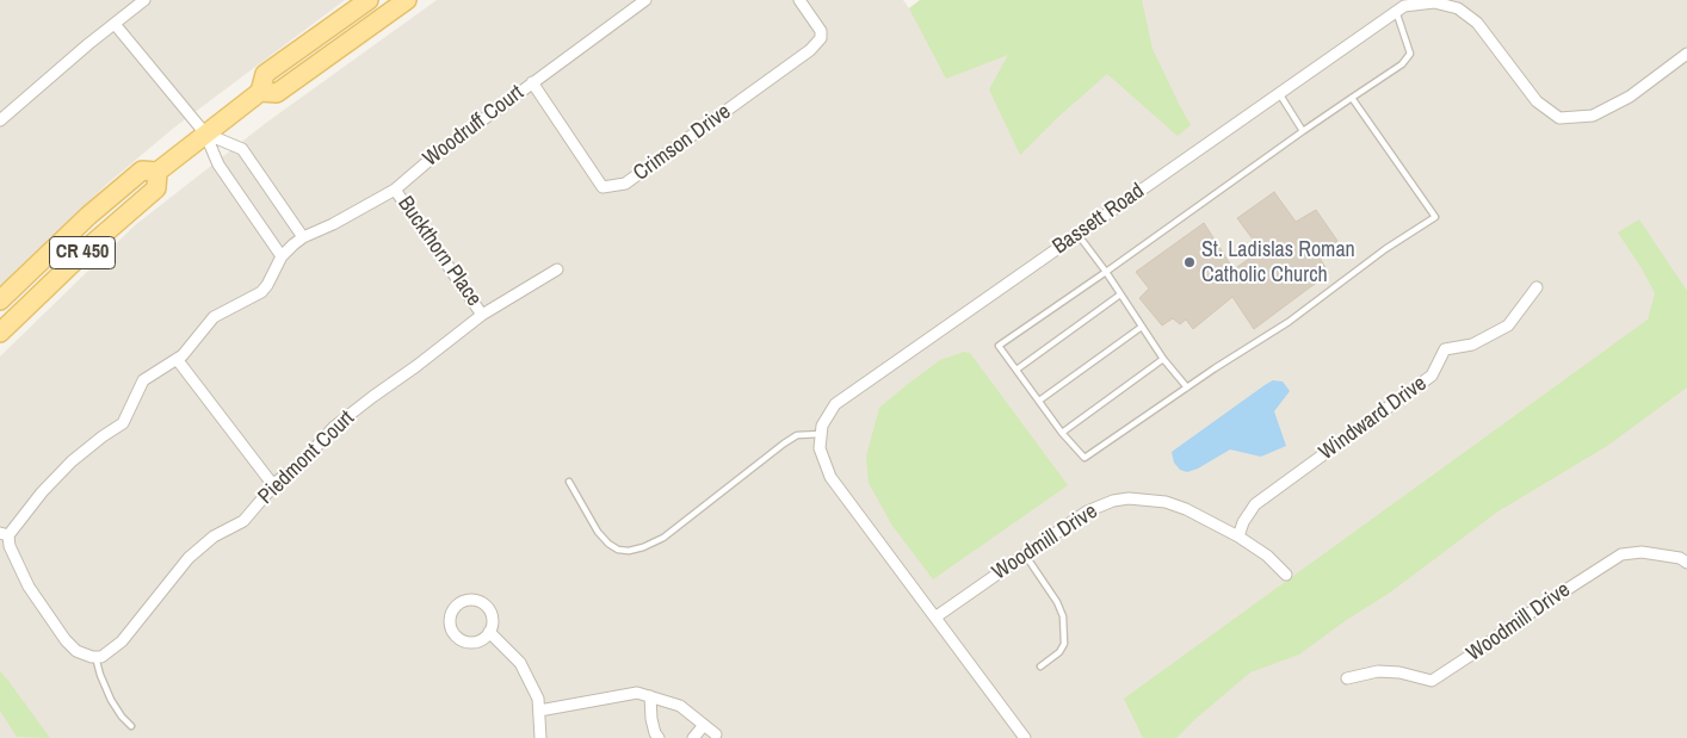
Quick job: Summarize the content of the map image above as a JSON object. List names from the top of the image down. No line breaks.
{"streets":{"main road":["CR 450"],"street":["Woodruff Court","Crimson Drive","Bassett Road","Buckthorn Place","Windward Drive","Piedmont Court","Woodmill Drive"]},"crossings":[["Woodruff Court","Crimson Drive"],["Woodruff Court","Buckthorn Place"],["Buckthorn Place","Piedmont Court"],["Windward Drive","Woodmill Drive"]],"places":["St. Ladislas Roman Catholic Church"]}
